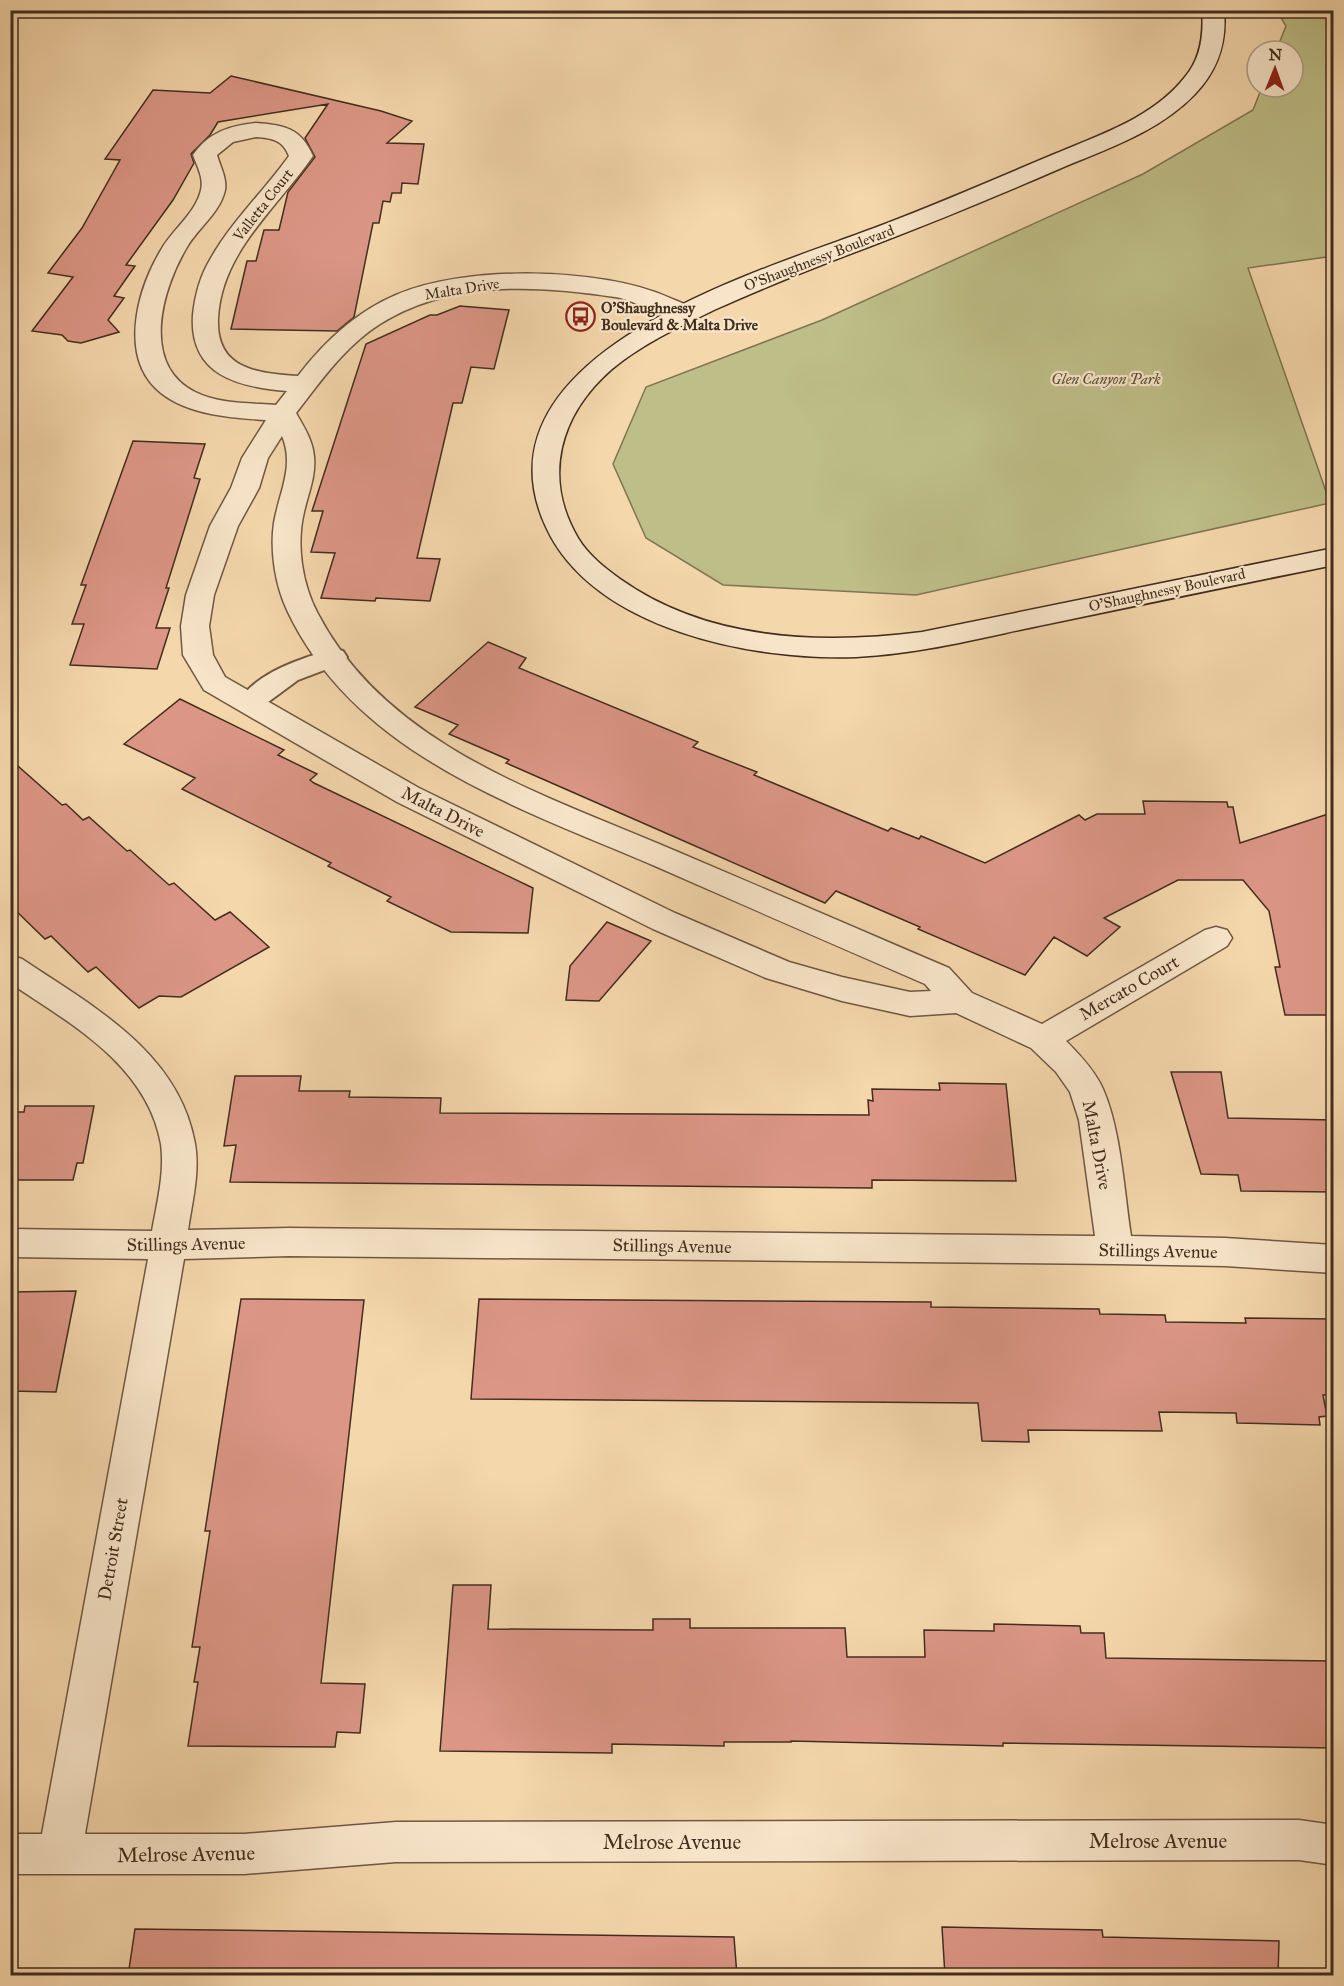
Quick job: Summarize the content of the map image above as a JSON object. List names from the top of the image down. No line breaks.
{"streets":{"street":["Valletta Court","O'Shaughnessy Boulevard","Malta Drive","Mercato Court","Stillings Avenue","Detroit Street","Melrose Avenue"]},"crossings":[["Valletta Court","Malta Drive"],["O'Shaughnessy Boulevard","Malta Drive"],["Malta Drive","Mercato Court"],["Malta Drive","Stillings Avenue"],["Stillings Avenue","Detroit Street"],["Detroit Street","Melrose Avenue"]],"parks":["Glen Canyon Park"],"places":{"bus stop":["O'Shaughnessy Boulevard & Malta Drive"]},"north":"top"}
